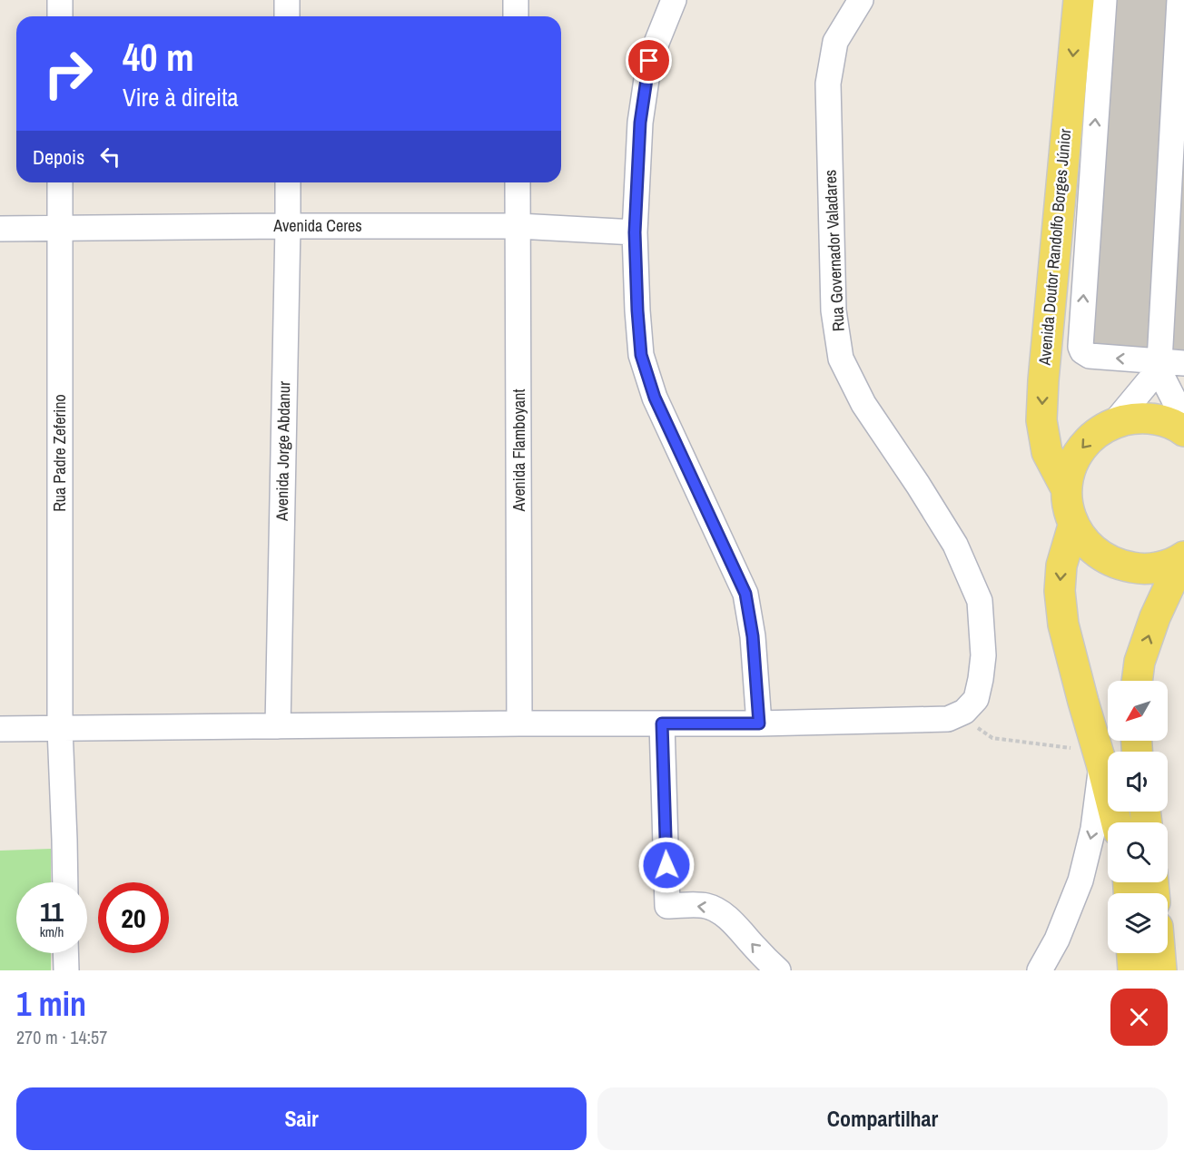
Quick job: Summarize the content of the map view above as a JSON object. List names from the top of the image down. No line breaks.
{"streets":{"main road":["Avenida Doutor Randolfo Borges Júnior"],"street":["Avenida Ceres","Rua Governador Valadares","Avenida Flamboyant","Avenida Jorge Abdanur","Rua Padre Zeferino"]},"crossings":[["Avenida Ceres","Avenida Flamboyant"],["Avenida Ceres","Avenida Jorge Abdanur"],["Avenida Ceres","Rua Padre Zeferino"]],"one_way":["Avenida Doutor Randolfo Borges Júnior"],"north":"bottom left","page":{"turn":["40 m","Vire à direita"],"then":"Depois","speed":"11 km/h","limit":"20","heading":["1 min","270 m · 14:57"],"buttons":["Sair","Compartilhar"]}}
